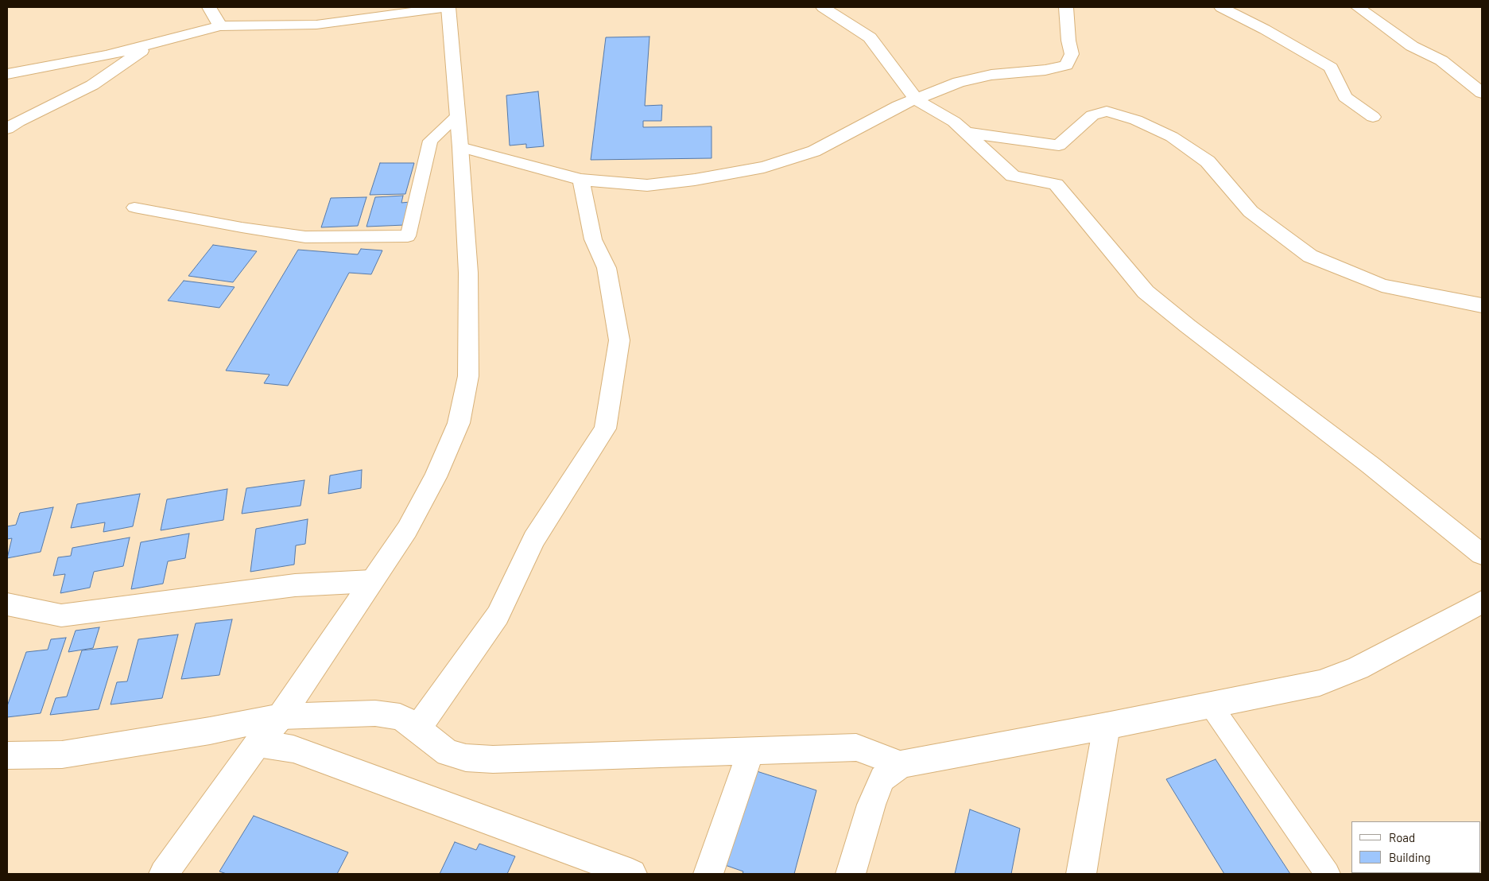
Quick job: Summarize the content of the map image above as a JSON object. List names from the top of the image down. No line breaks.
{"legend":["Road","Building"]}
